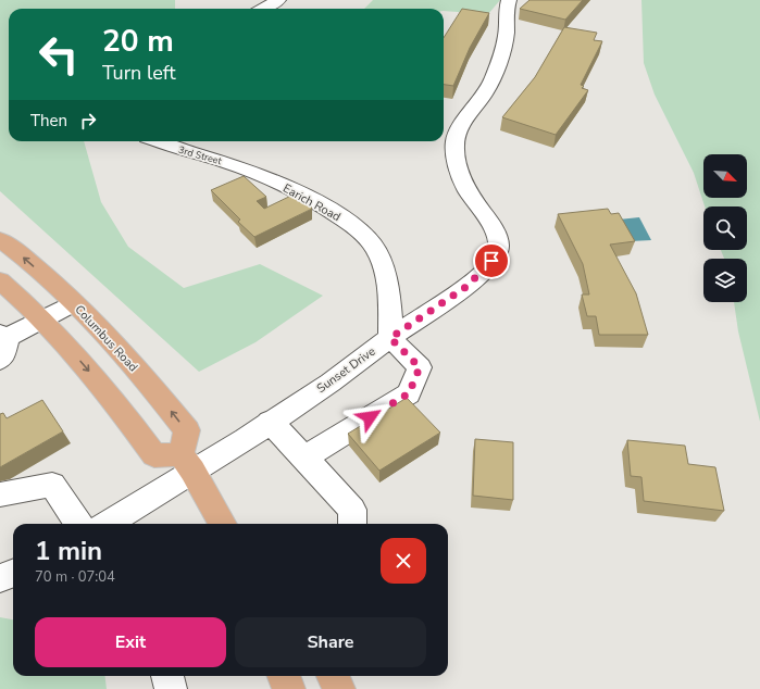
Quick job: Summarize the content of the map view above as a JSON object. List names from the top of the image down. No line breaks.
{"streets":{"main road":["Columbus Road"],"street":["3rd Street","Earich Road","Sunset Drive"]},"crossings":[["3rd Street","Earich Road"],["Earich Road","Sunset Drive"],["Columbus Road","Sunset Drive"]],"north":"bottom right","page":{"turn":["20 m","Turn left"],"then":"Then","heading":["1 min","70 m · 07:04"],"buttons":["Exit","Share"]}}
